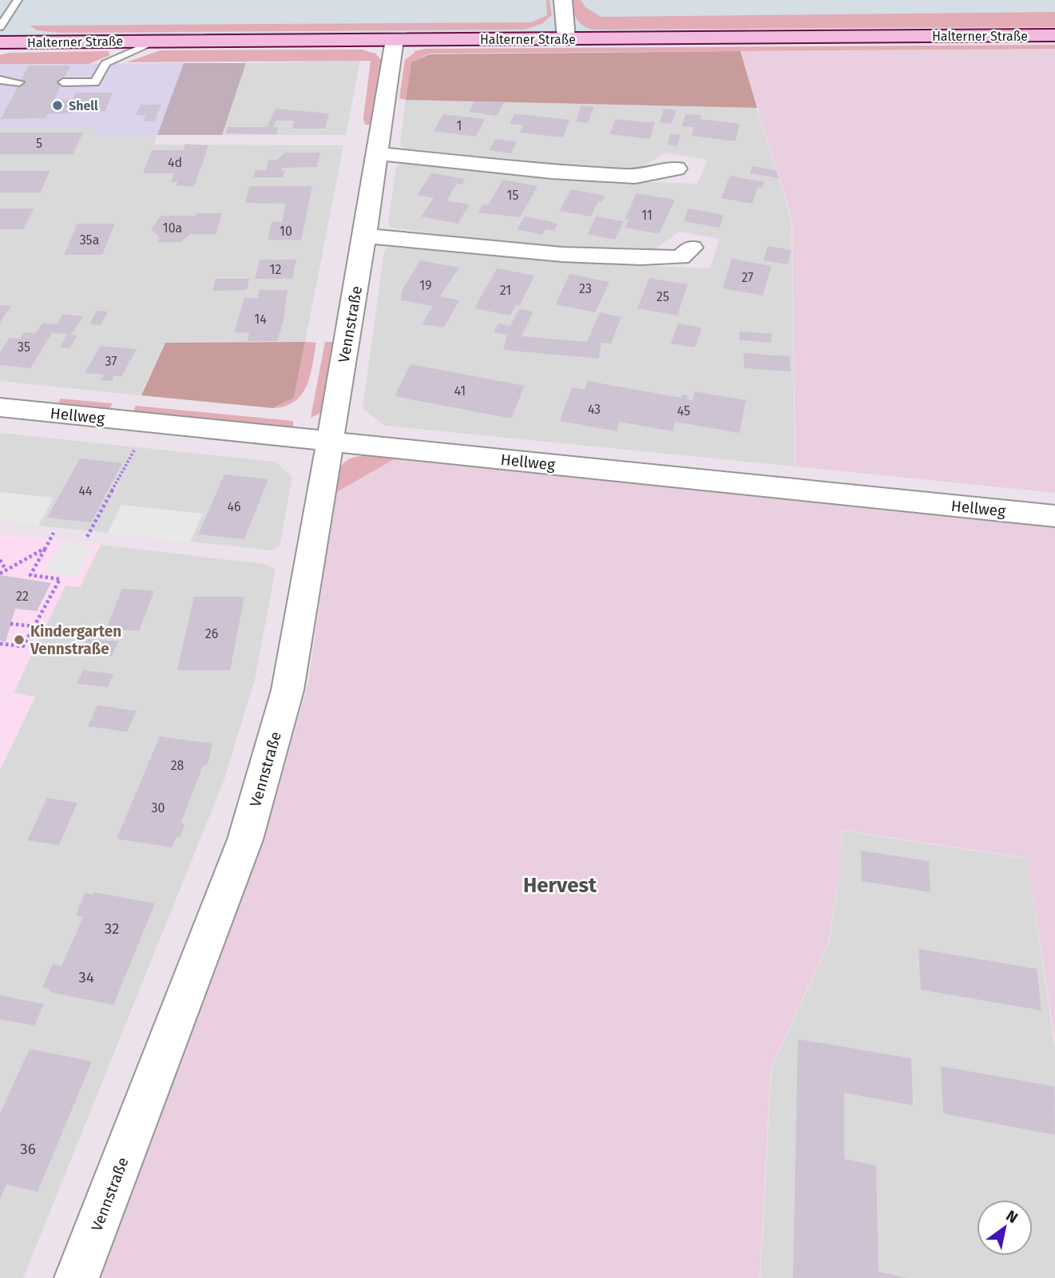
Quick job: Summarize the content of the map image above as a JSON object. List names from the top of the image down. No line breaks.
{"streets":{"main road":["Halterner Straße"],"street":["Vennstraße","Hellweg"]},"crossings":[["Halterner Straße","Vennstraße"],["Vennstraße","Hellweg"]],"districts":["Hervest"],"places":["Shell","Kindergarten Vennstraße"],"house_numbers":["1","5","4d","15","11","10a","10","35a","12","27","19","23","21","25","14","35","37","41","43","45","44","46","22","26","28","30","32","34","36"],"north":"top right"}
